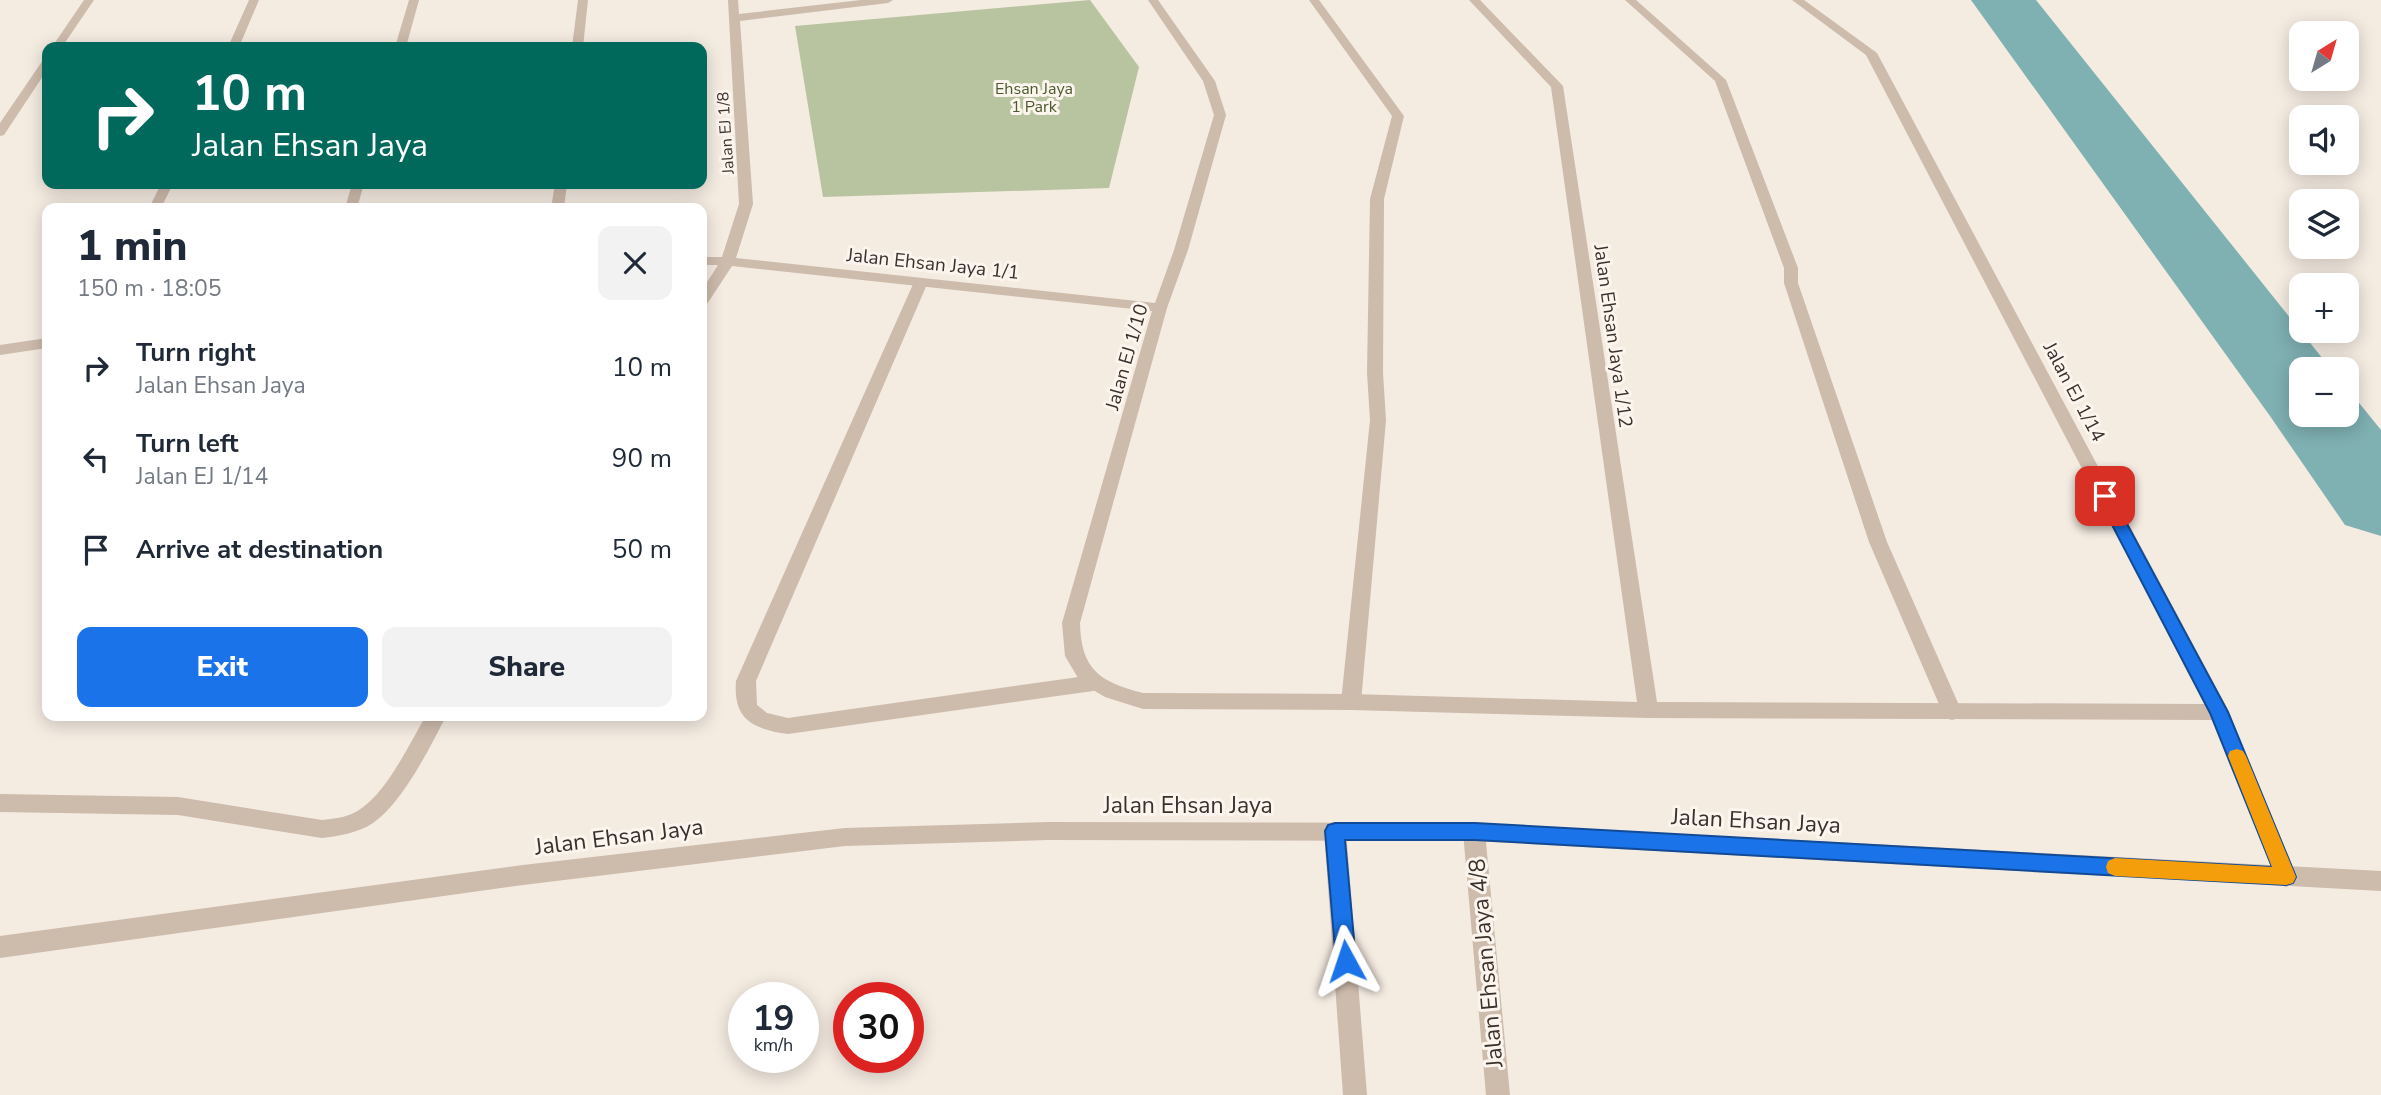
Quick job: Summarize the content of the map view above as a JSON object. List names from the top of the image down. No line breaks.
{"streets":{"street":["Jalan EJ 1/8","Jalan Ehsan Jaya 1/1","Jalan Ehsan Jaya 1/12","Jalan EJ 1/10","Jalan EJ 1/14","Jalan Ehsan Jaya","Jalan Ehsan Jaya 4/8"]},"crossings":[["Jalan EJ 1/8","Jalan Ehsan Jaya 1/1"],["Jalan Ehsan Jaya 1/1","Jalan EJ 1/10"],["Jalan EJ 1/14","Jalan Ehsan Jaya"],["Jalan Ehsan Jaya","Jalan Ehsan Jaya 4/8"]],"parks":["Ehsan Jaya 1 Park"],"north":"top right","page":{"map_buttons":["+","−"],"turn":["10 m","Jalan Ehsan Jaya"],"heading":["1 min","150 m · 18:05"],"list":[{"name":"Turn right","note":"Jalan Ehsan Jaya","value":"10 m"},{"name":"Turn left","note":"Jalan EJ 1/14","value":"90 m"},{"name":"Arrive at destination","value":"50 m"}],"buttons":["Exit","Share"],"speed":"19 km/h","limit":"30"}}
